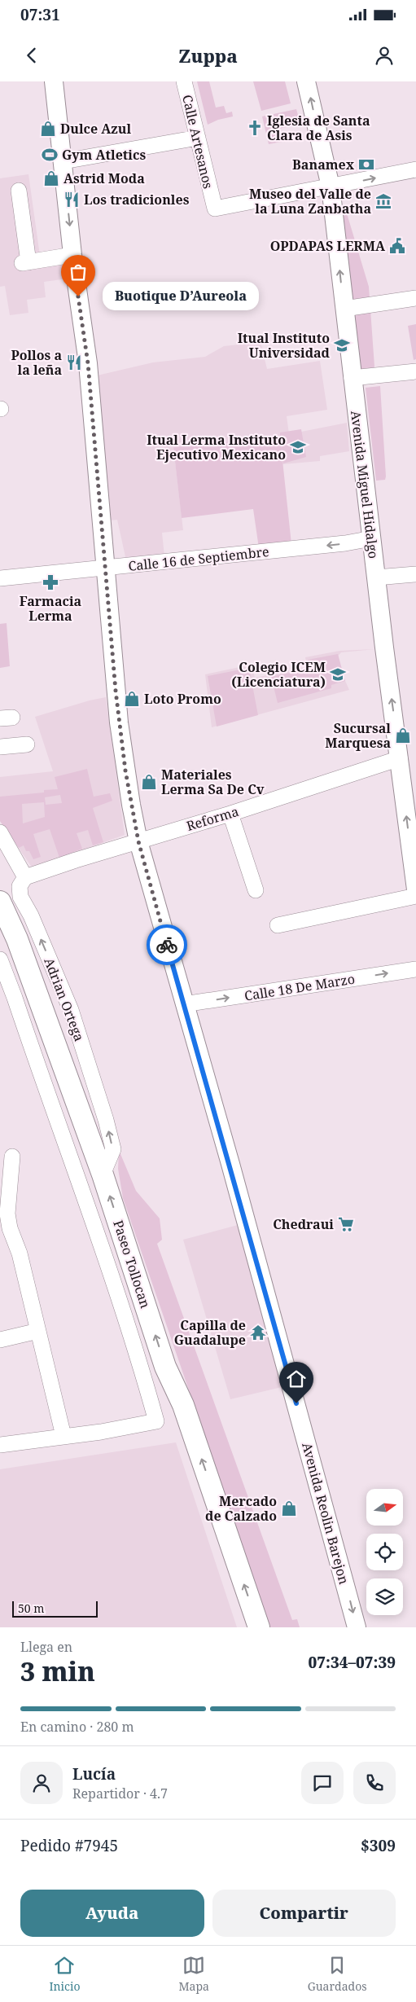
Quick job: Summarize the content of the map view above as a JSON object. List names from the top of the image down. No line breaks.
{"streets":{"highway":["Paseo Tollocan"],"main road":["Avenida Miguel Hidalgo","Avenida Reolin Barejon"],"street":["Calle Artesanos","Calle 16 de Septiembre","Reforma","Calle 18 De Marzo","Adrian Ortega"]},"crossings":[["Calle Artesanos","Avenida Miguel Hidalgo"],["Avenida Miguel Hidalgo","Calle 16 de Septiembre"],["Avenida Miguel Hidalgo","Reforma"],["Calle 16 de Septiembre","Avenida Reolin Barejon"],["Reforma","Adrian Ortega"],["Reforma","Avenida Reolin Barejon"],["Calle 18 De Marzo","Avenida Reolin Barejon"],["Adrian Ortega","Paseo Tollocan"]],"one_way":["Avenida Miguel Hidalgo","Calle 16 de Septiembre","Adrian Ortega","Paseo Tollocan","Avenida Reolin Barejon"],"places":{"church":["Iglesia de Santa Clara de Asis"],"shop":["Dulce Azul","Astrid Moda","Loto Promo","Sucursal Marquesa","Materiales Lerma Sa De Cv","Mercado de Calzado"],"sports":["Gym Atletics"],"bank":["Banamex"],"restaurant":["Los tradicionles","Pollos a la leña"],"museum":["Museo del Valle de la Luna Zanbatha"],"public building":["OPDAPAS LERMA"],"other":["Buotique D’Aureola"],"school or university":["Itual Instituto Universidad","Itual Lerma Instituto Ejecutivo Mexicano","Colegio ICEM (Licenciatura)"],"pharmacy":["Farmacia Lerma"],"supermarket":["Chedraui"],"temple":["Capilla de Guadalupe"]},"scale_bar":"50 m","north":"right","page":{"status":"07:31","header":"Zuppa","bubble":"Buotique D’Aureola","scale":"50 m","heading":["3 min","Llega en","07:34–07:39"],"panel":["Lucía","Repartidor · 4.7","Pedido #7945","$309"],"bar":"En camino · 280 m","buttons":["Ayuda","Compartir"],"tabs":["Inicio","Mapa","Guardados"]}}
